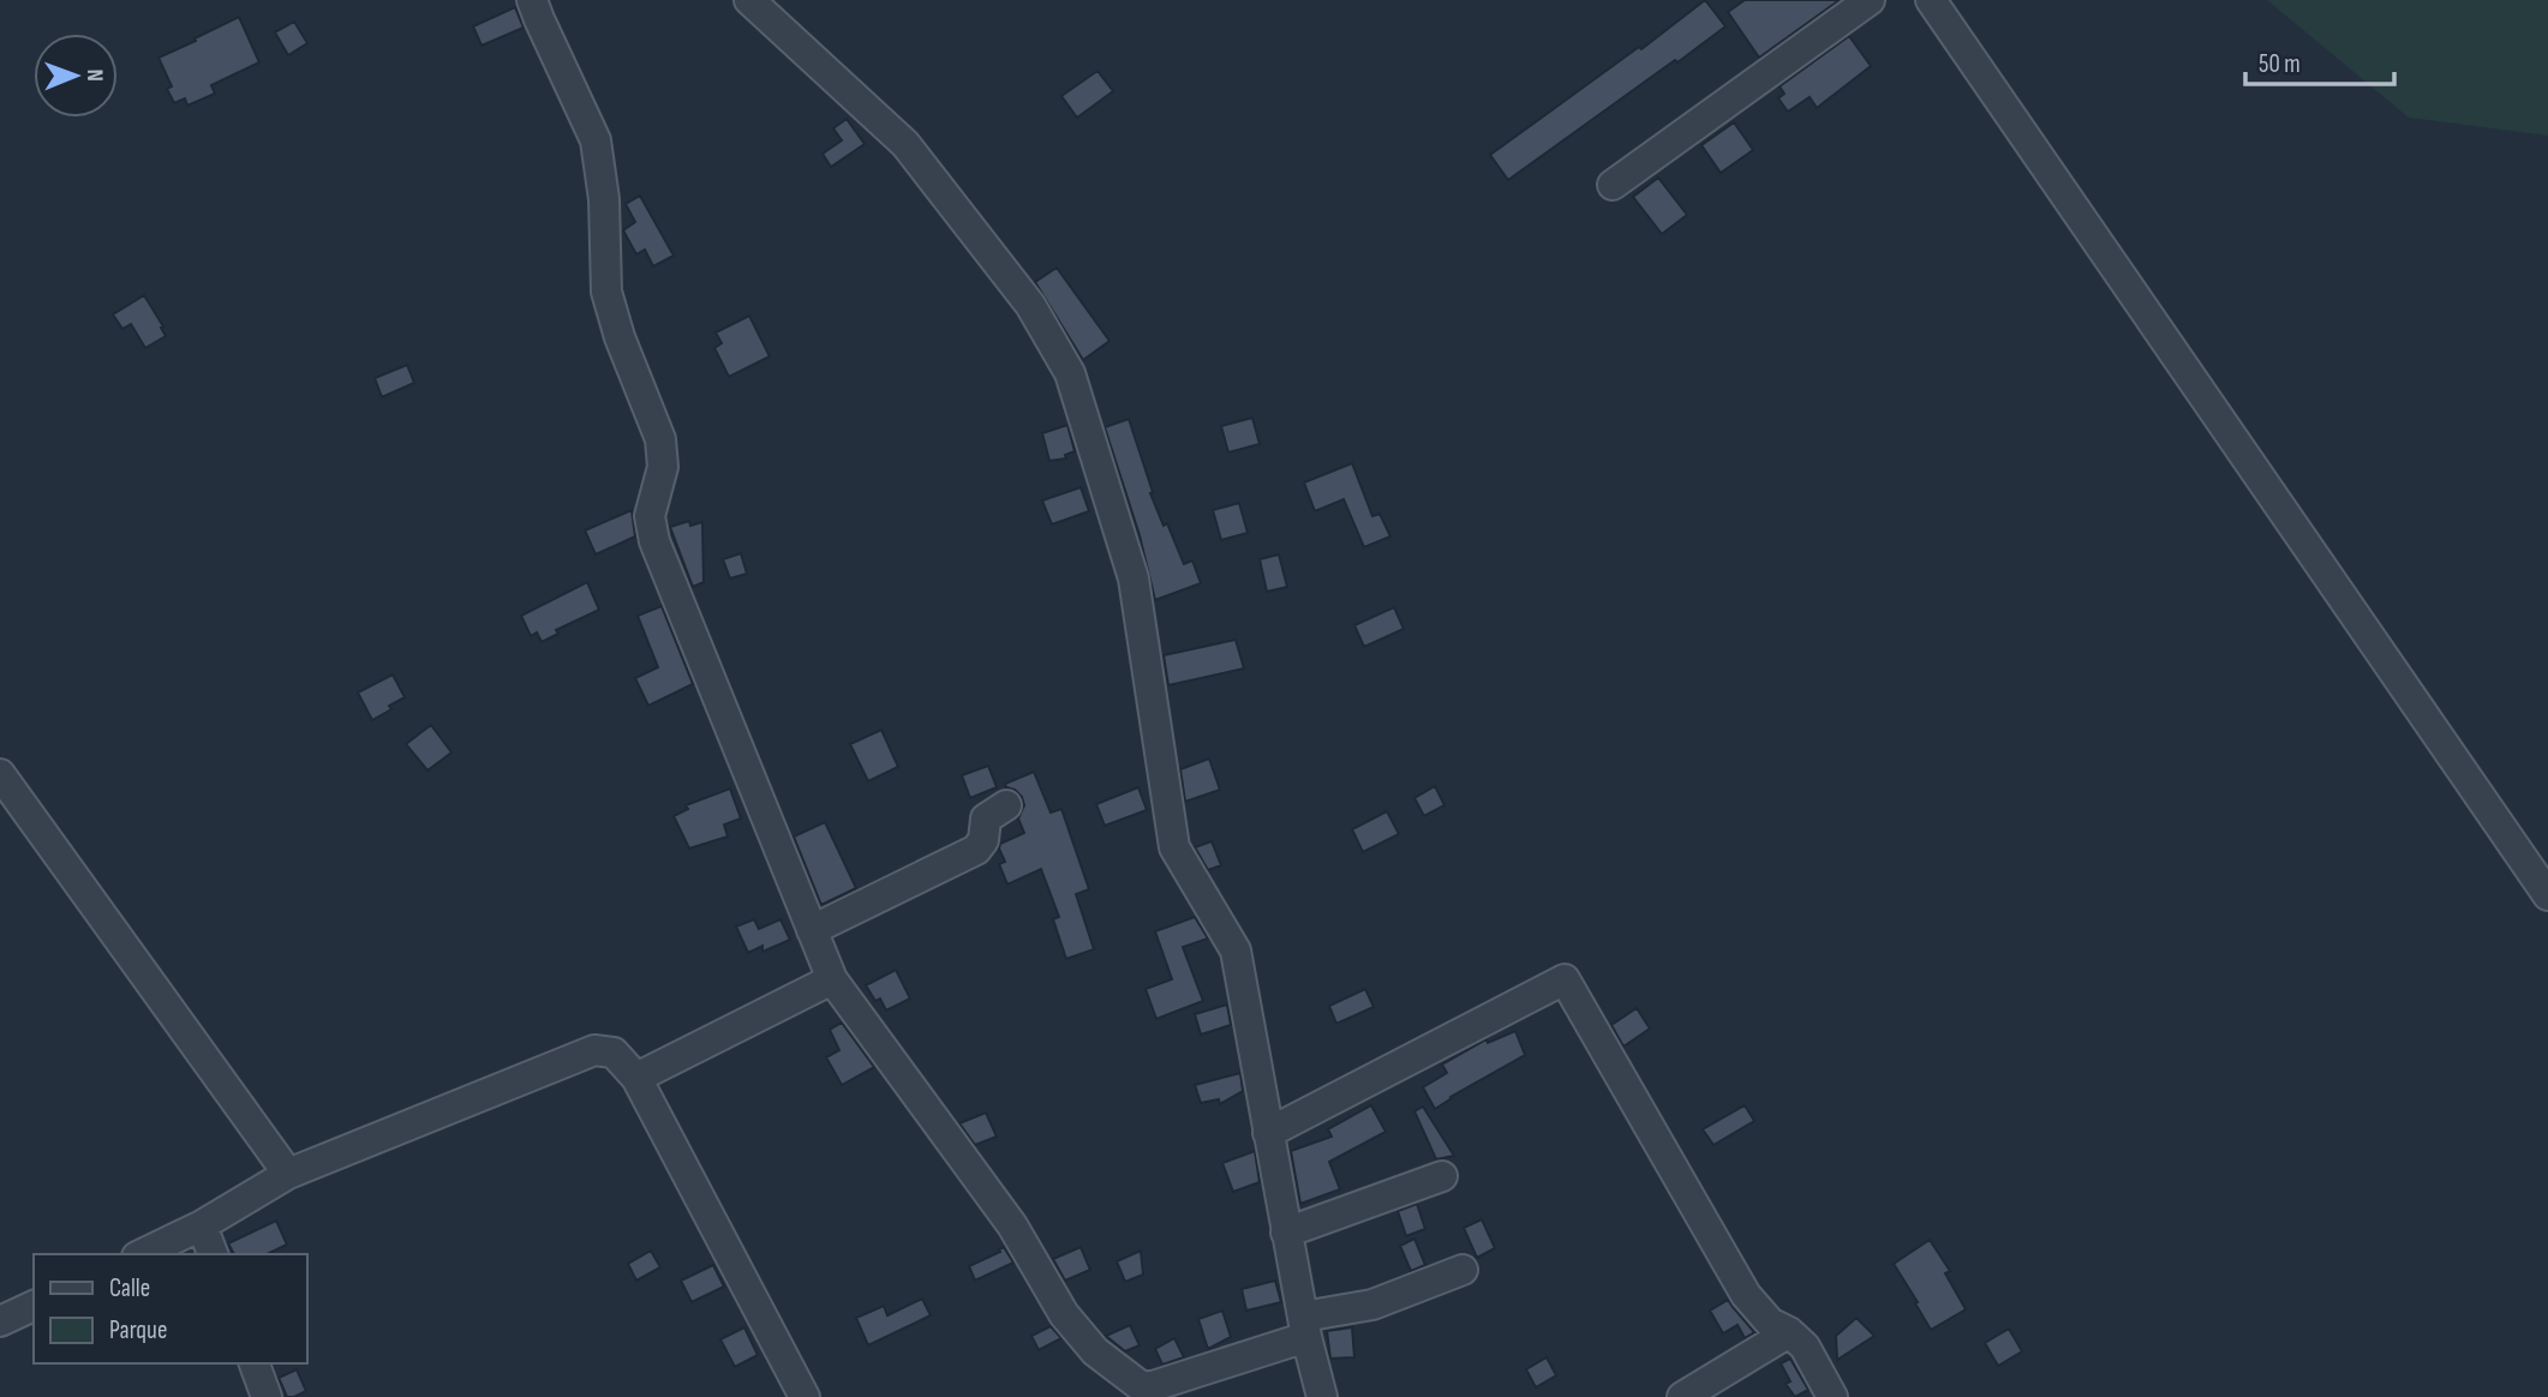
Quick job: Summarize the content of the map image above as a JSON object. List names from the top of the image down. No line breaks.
{"legend":["Calle","Parque"],"scale_bar":"50 m","north":"right"}
